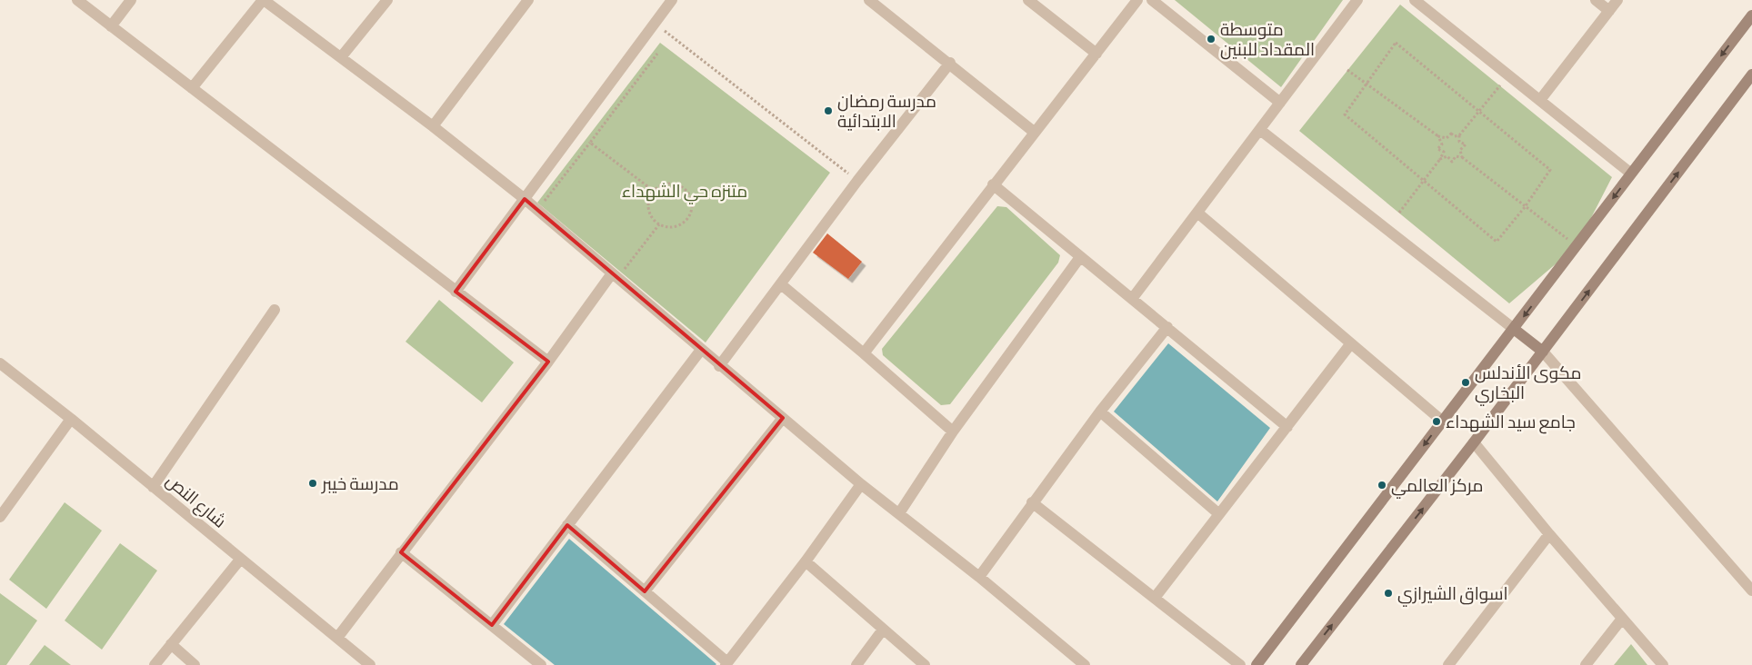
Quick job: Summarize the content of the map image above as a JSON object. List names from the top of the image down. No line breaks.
{"streets":{"street":["شارع النص"]},"parks":["متنزه حي الشهداء"],"places":["متوسطة المقداد للبنين","مدرسة رمضان الابتدائية","مكوى الأندلس البخاري","جامع سيد الشهداء","مدرسة خيبر","مركز العالمي","اسواق الشيرازي"]}
